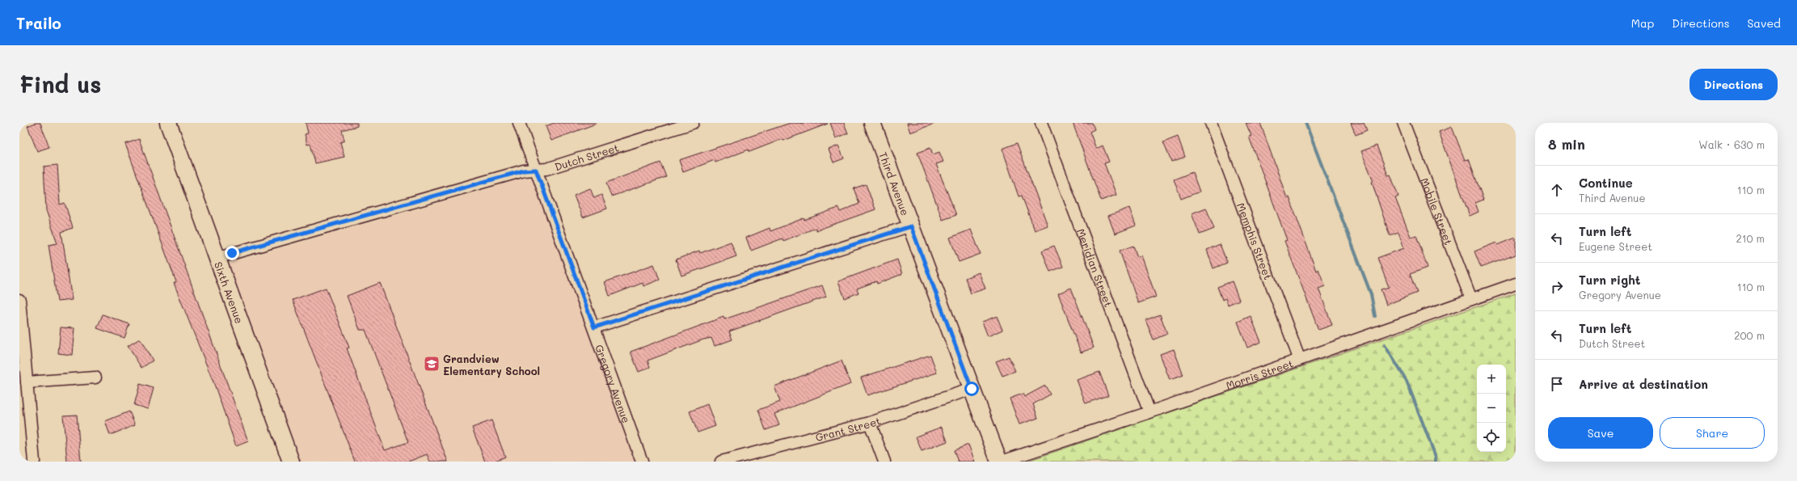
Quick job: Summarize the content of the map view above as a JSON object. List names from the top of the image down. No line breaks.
{"streets":{"street":["Dutch Street","Third Avenue","Mobile Street","Memphis Street","Meridian Street","Sixth Avenue","Morris Street","Gregory Avenue","Grant Street"]},"crossings":[["Dutch Street","Sixth Avenue"],["Dutch Street","Gregory Avenue"],["Third Avenue","Grant Street"],["Mobile Street","Morris Street"],["Memphis Street","Morris Street"],["Meridian Street","Morris Street"]],"places":{"school or university":["Grandview Elementary School"]},"page":{"header":"Trailo","nav":["Map","Directions","Saved"],"buttons":["Directions",["Save","Share"]],"title":"Find us","heading":["8 min","Walk · 630 m"],"list":[["Continue","Third Avenue","110 m"],["Turn left","Eugene Street","210 m"],["Turn right","Gregory Avenue","110 m"],["Turn left","Dutch Street","200 m"],"Arrive at destination"],"map_buttons":["+","−"]}}
